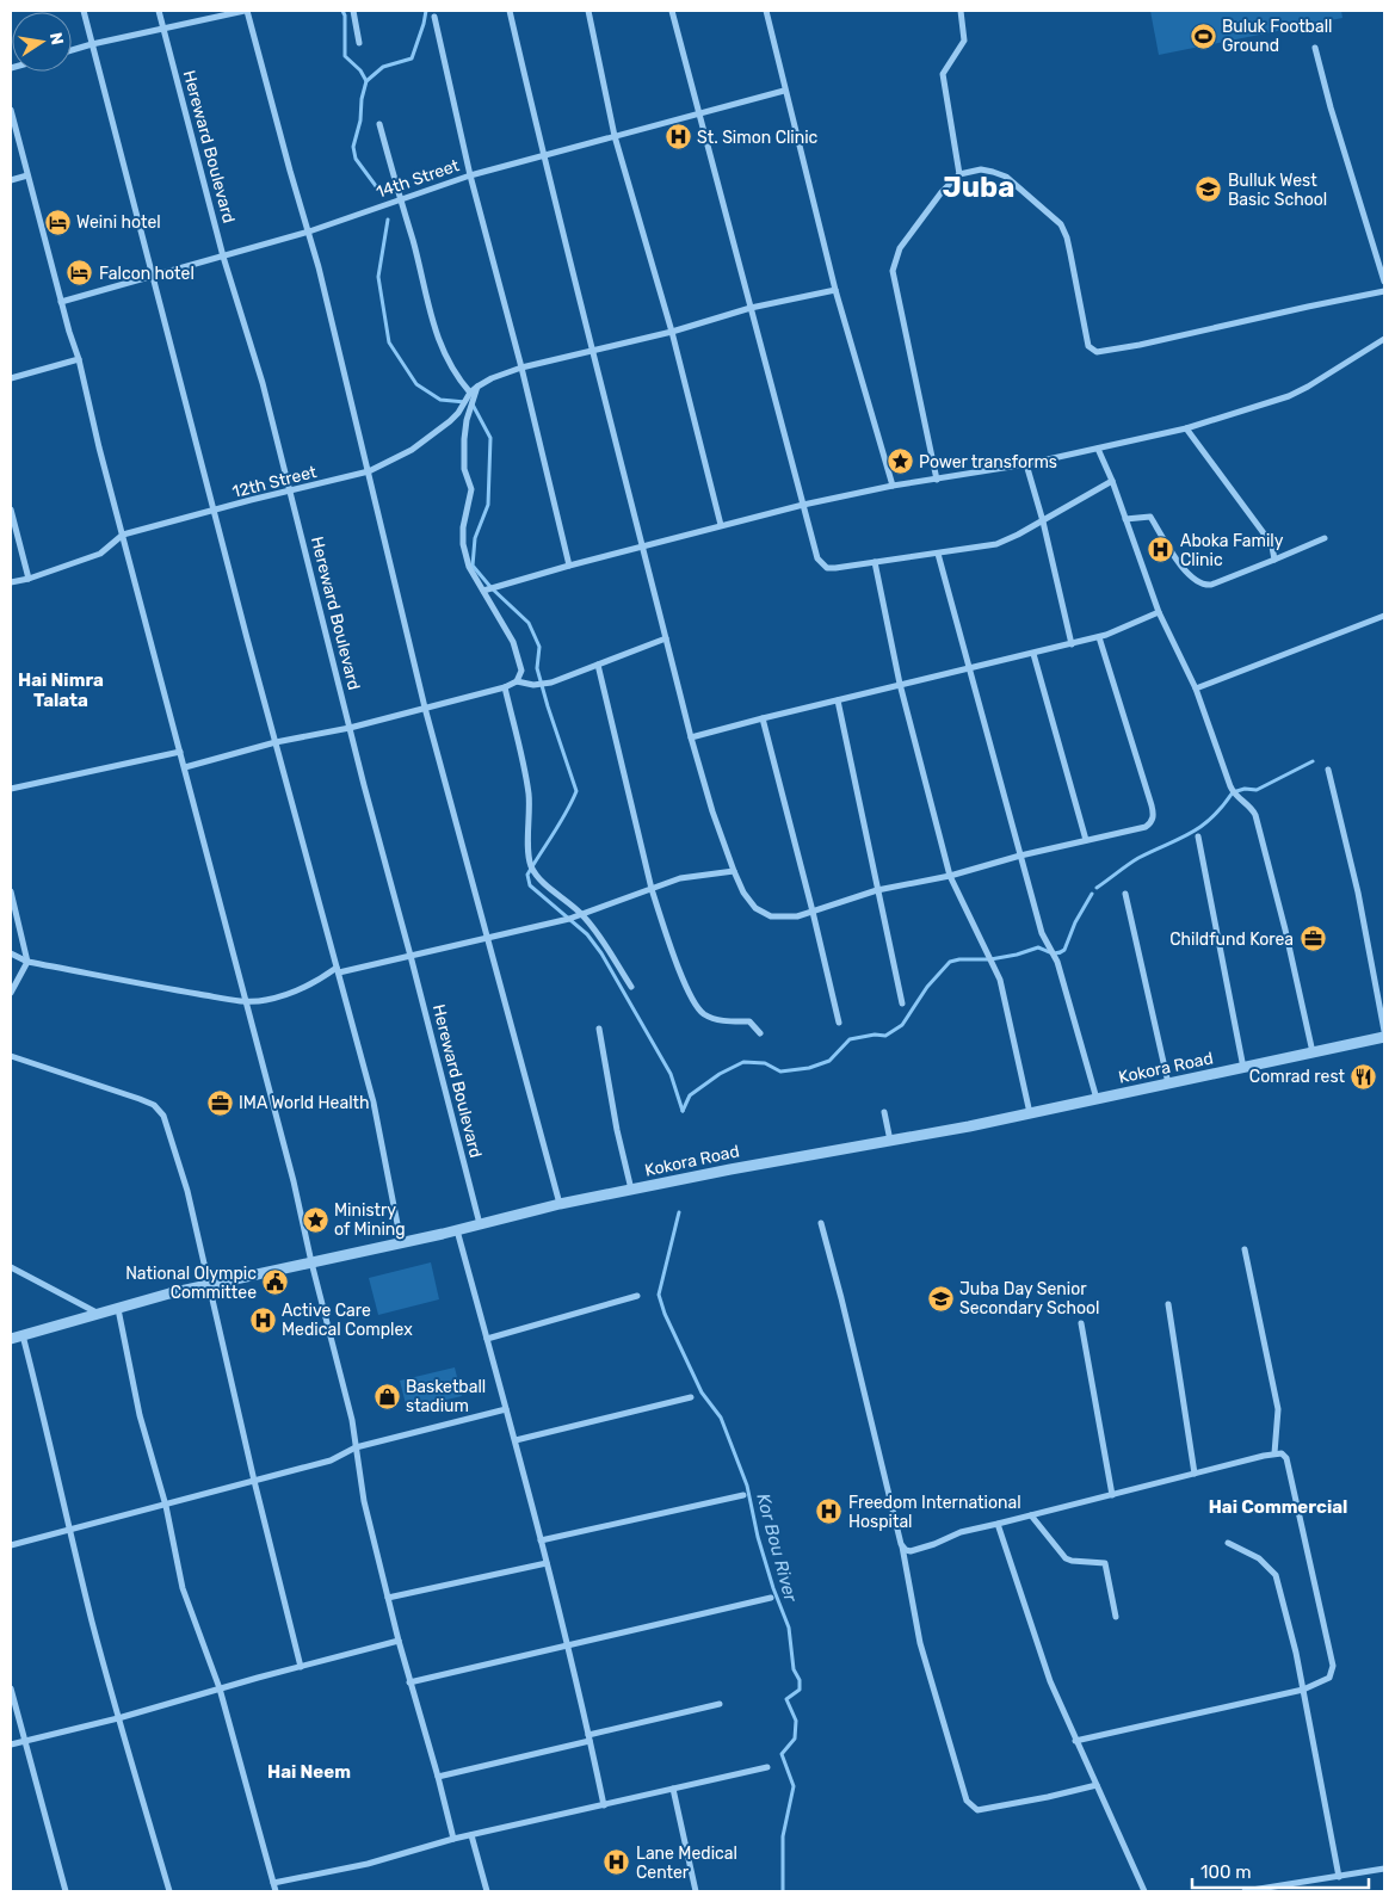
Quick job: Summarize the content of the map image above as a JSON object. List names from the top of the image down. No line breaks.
{"streets":{"street":["Hereward Boulevard","14th Street","12th Street","Kokora Road"]},"crossings":[["Hereward Boulevard","14th Street"],["Hereward Boulevard","12th Street"],["Hereward Boulevard","Kokora Road"]],"districts":["Juba","Hai Nimra Talata","Hai Commercial","Hai Neem"],"water":["Kor Bou River"],"places":{"sports":["Buluk Football Ground"],"hospital":["St. Simon Clinic","Aboka Family Clinic","Active Care Medical Complex","Freedom International Hospital","Lane Medical Center"],"school or university":["Bulluk West Basic School","Juba Day Senior Secondary School"],"hotel":["Weini hotel","Falcon hotel"],"place":["Power transforms","Ministry of Mining"],"office":["Childfund Korea","IMA World Health"],"restaurant":["Comrad rest"],"public building":["National Olympic Committee"],"shop":["Basketball stadium"]},"scale_bar":"100 m","north":"right"}
